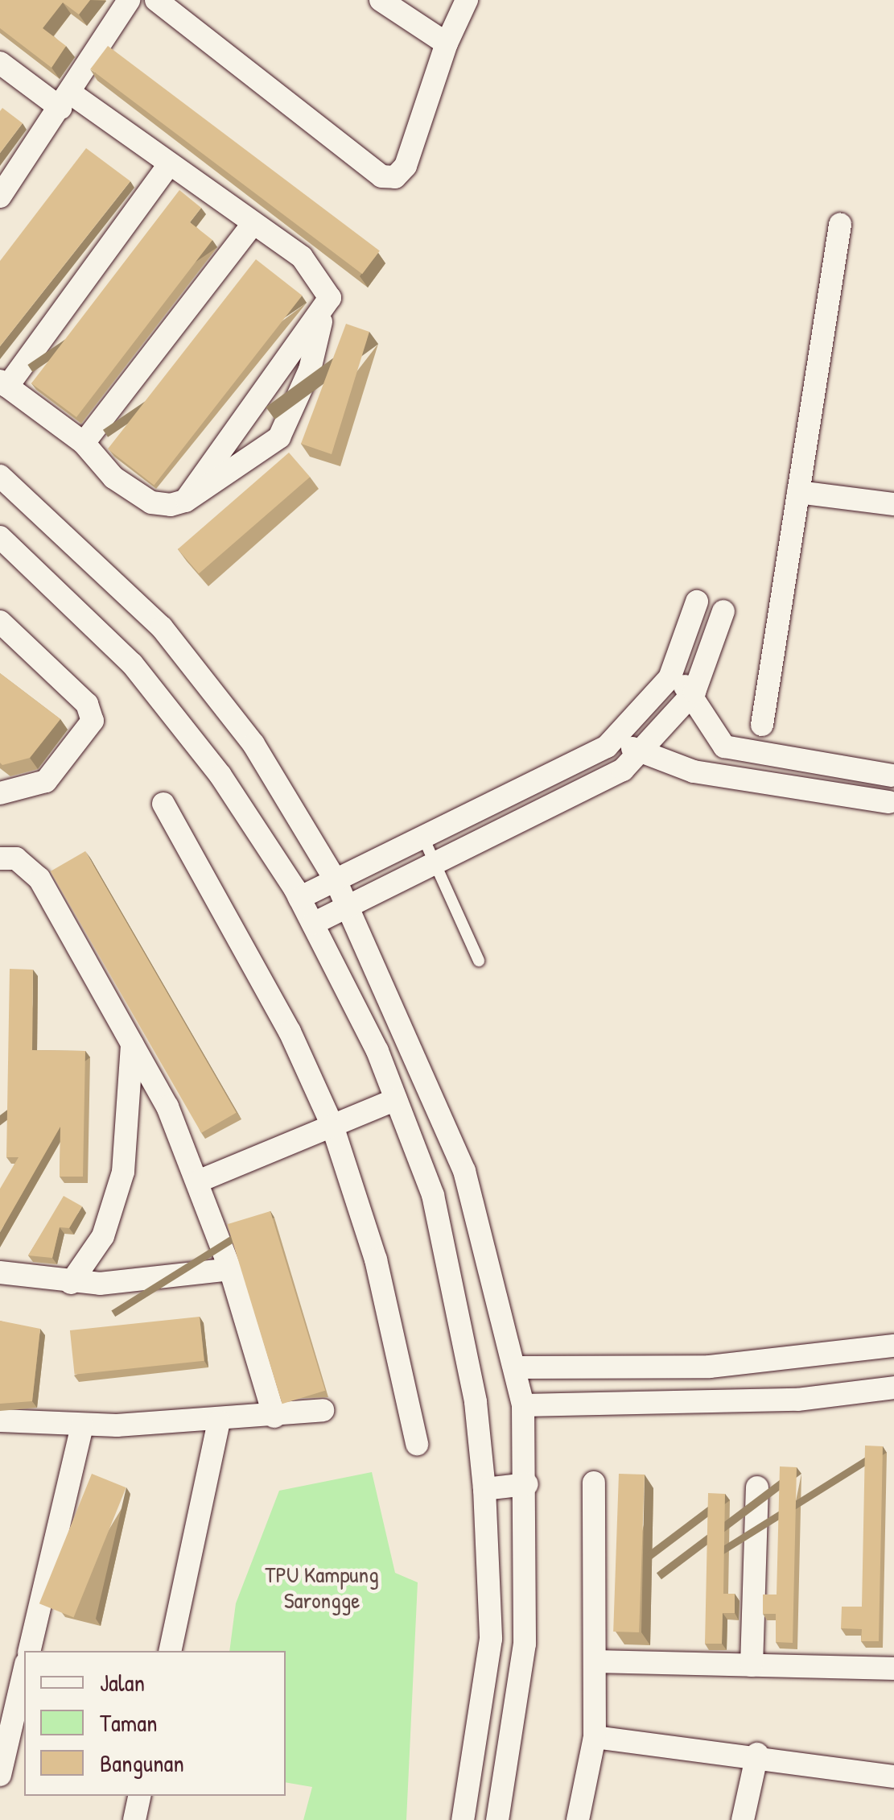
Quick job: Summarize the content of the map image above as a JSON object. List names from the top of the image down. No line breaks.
{"parks":["TPU Kampung Sarongge"],"legend":["Jalan","Taman","Bangunan"]}
